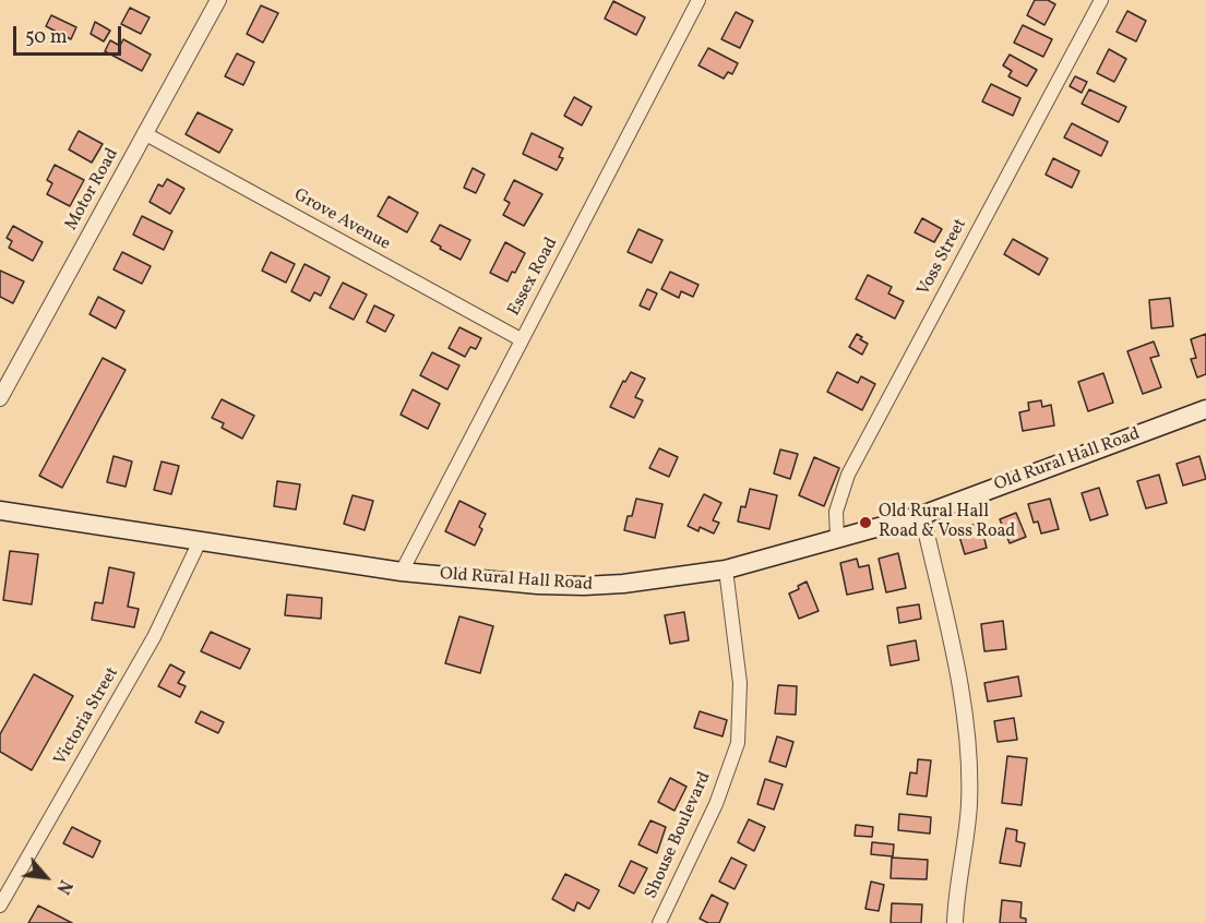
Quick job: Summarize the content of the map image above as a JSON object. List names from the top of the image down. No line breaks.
{"streets":{"main road":["Old Rural Hall Road"],"street":["Motor Road","Grove Avenue","Voss Street","Essex Road","Victoria Street","Shouse Boulevard"]},"crossings":[["Motor Road","Grove Avenue"],["Grove Avenue","Essex Road"],["Voss Street","Old Rural Hall Road"],["Essex Road","Old Rural Hall Road"],["Old Rural Hall Road","Victoria Street"],["Old Rural Hall Road","Shouse Boulevard"]],"places":["Old Rural Hall Road & Voss Road"],"scale_bar":"50 m","north":"bottom right"}
